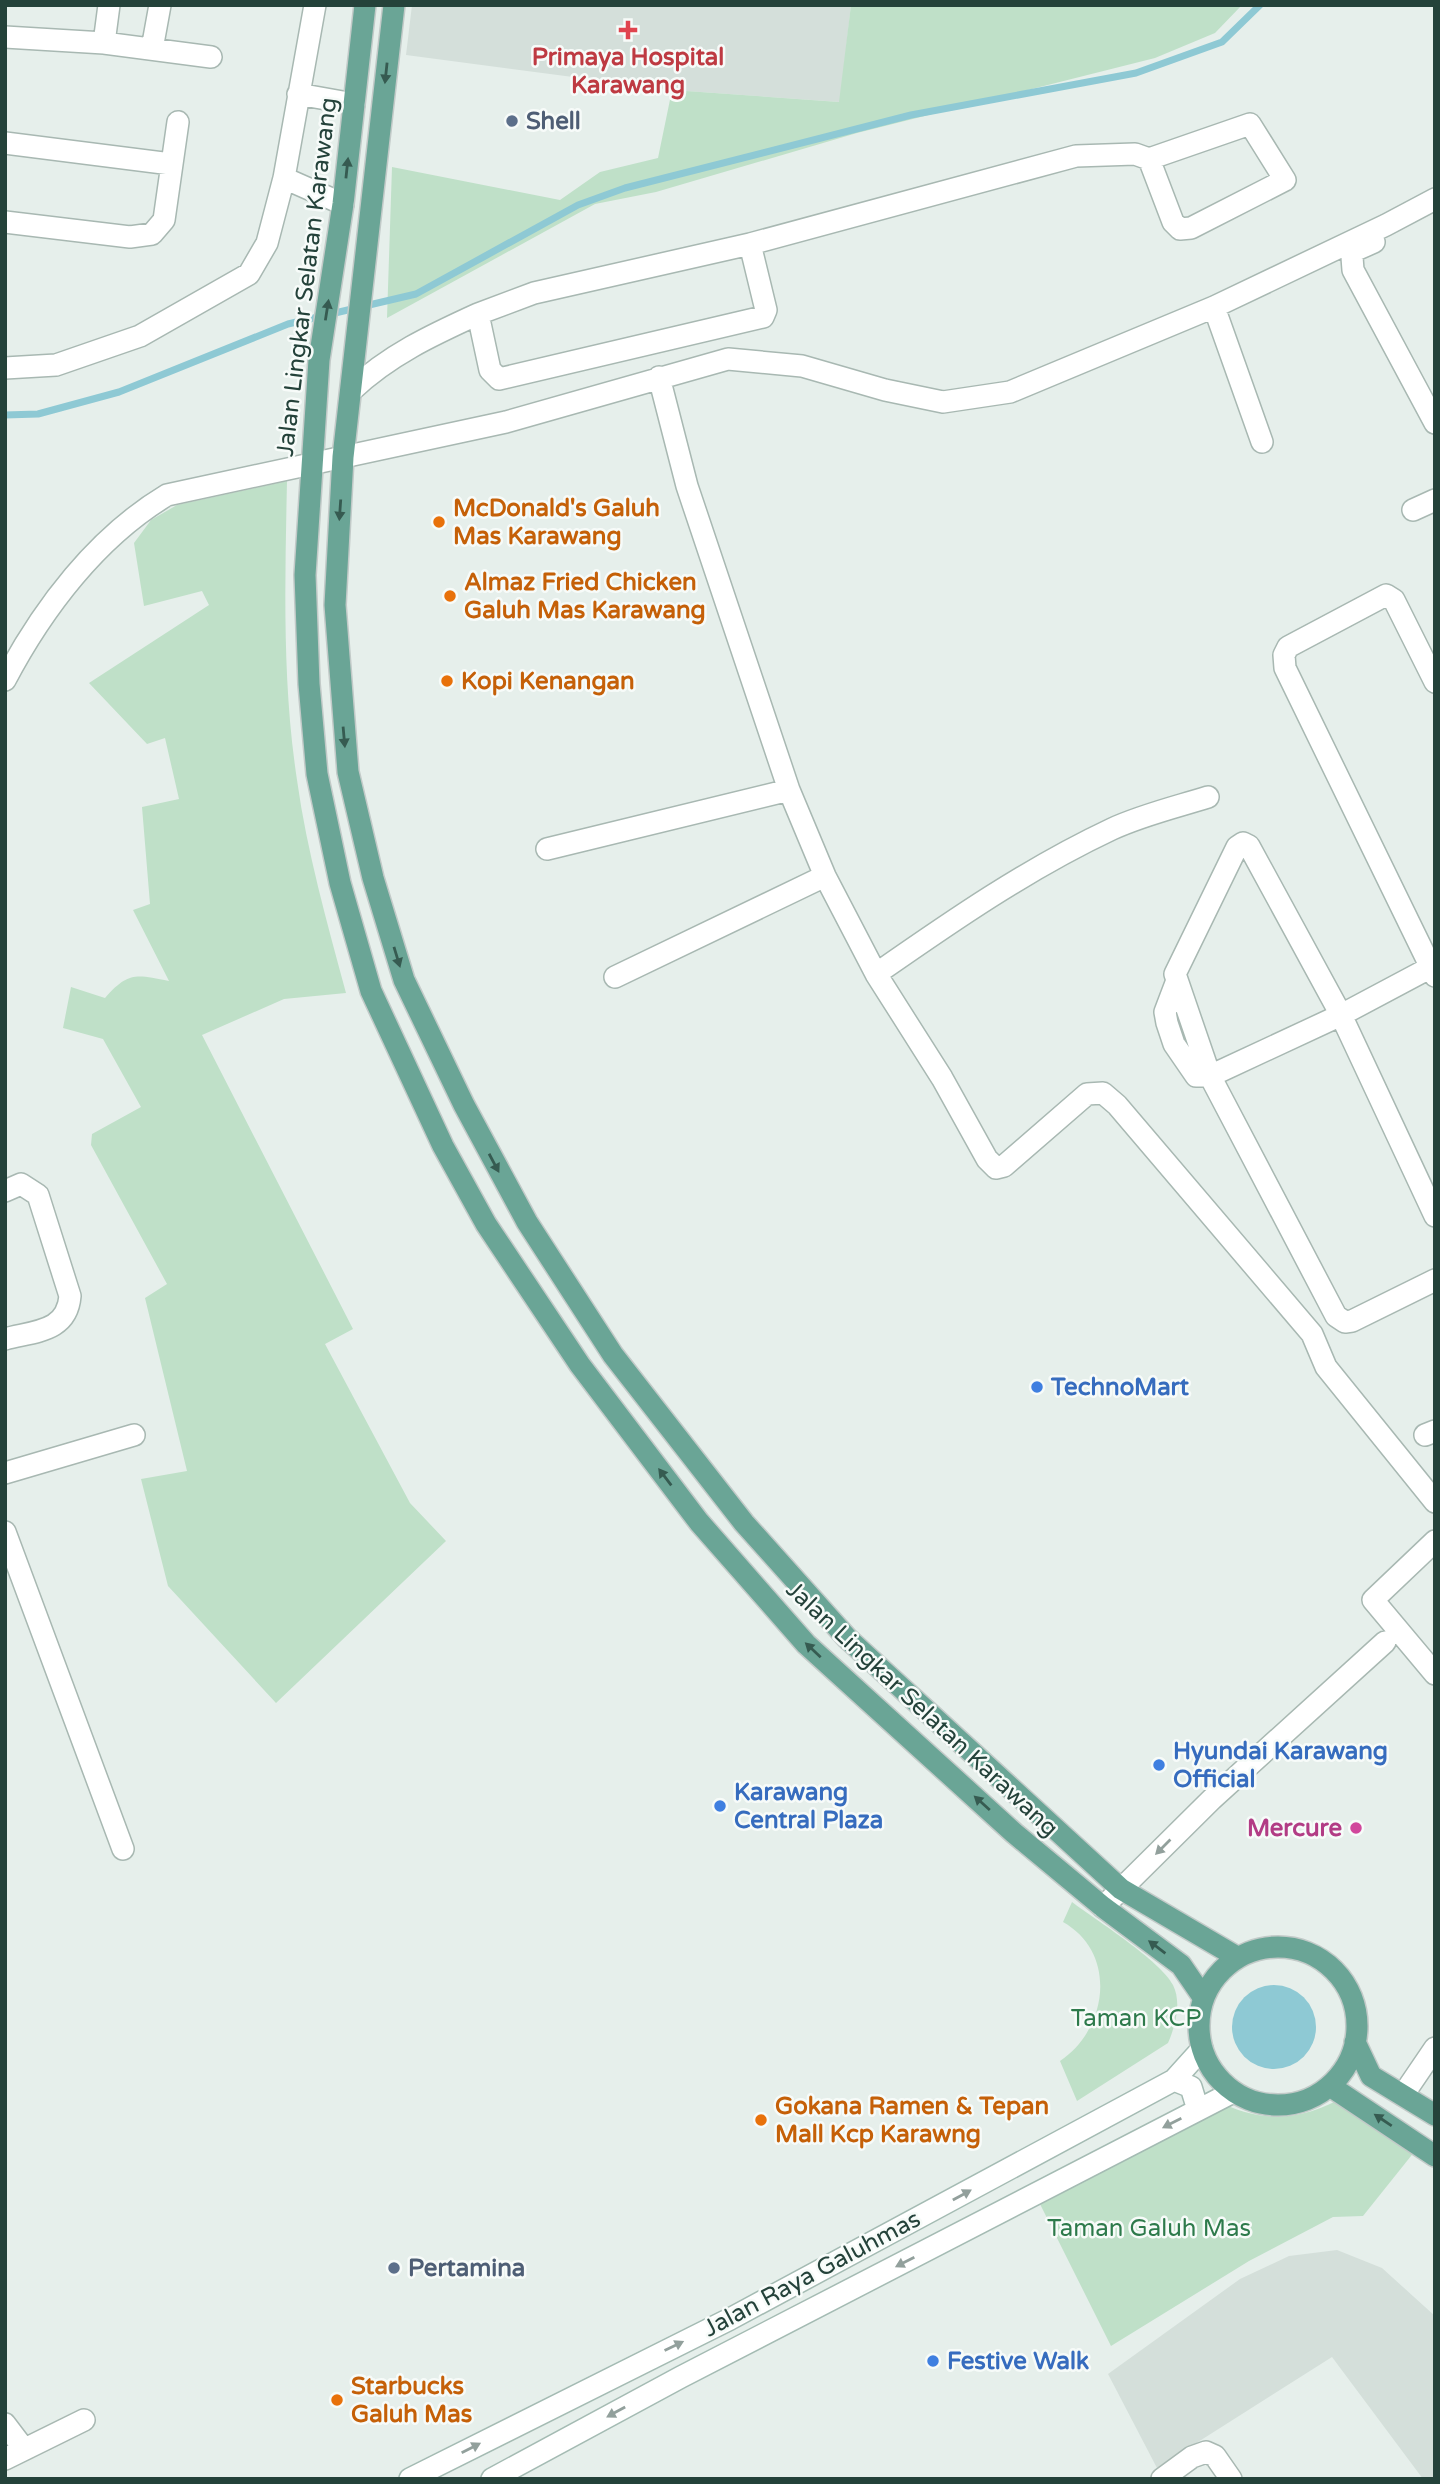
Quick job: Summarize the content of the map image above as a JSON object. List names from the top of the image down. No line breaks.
{"streets":{"main road":["Jalan Lingkar Selatan Karawang"],"street":["Jalan Raya Galuhmas"]},"crossings":[["Jalan Lingkar Selatan Karawang","Jalan Raya Galuhmas"]],"parks":["Taman KCP","Taman Galuh Mas"],"places":{"health":["Primaya Hospital Karawang"],"other":["Shell","McDonald's Galuh Mas Karawang","Almaz Fried Chicken Galuh Mas Karawang","Kopi Kenangan","TechnoMart","Hyundai Karawang Official","Karawang Central Plaza","Mercure","Gokana Ramen & Tepan Mall Kcp Karawng","Pertamina","Festive Walk","Starbucks Galuh Mas"]}}
